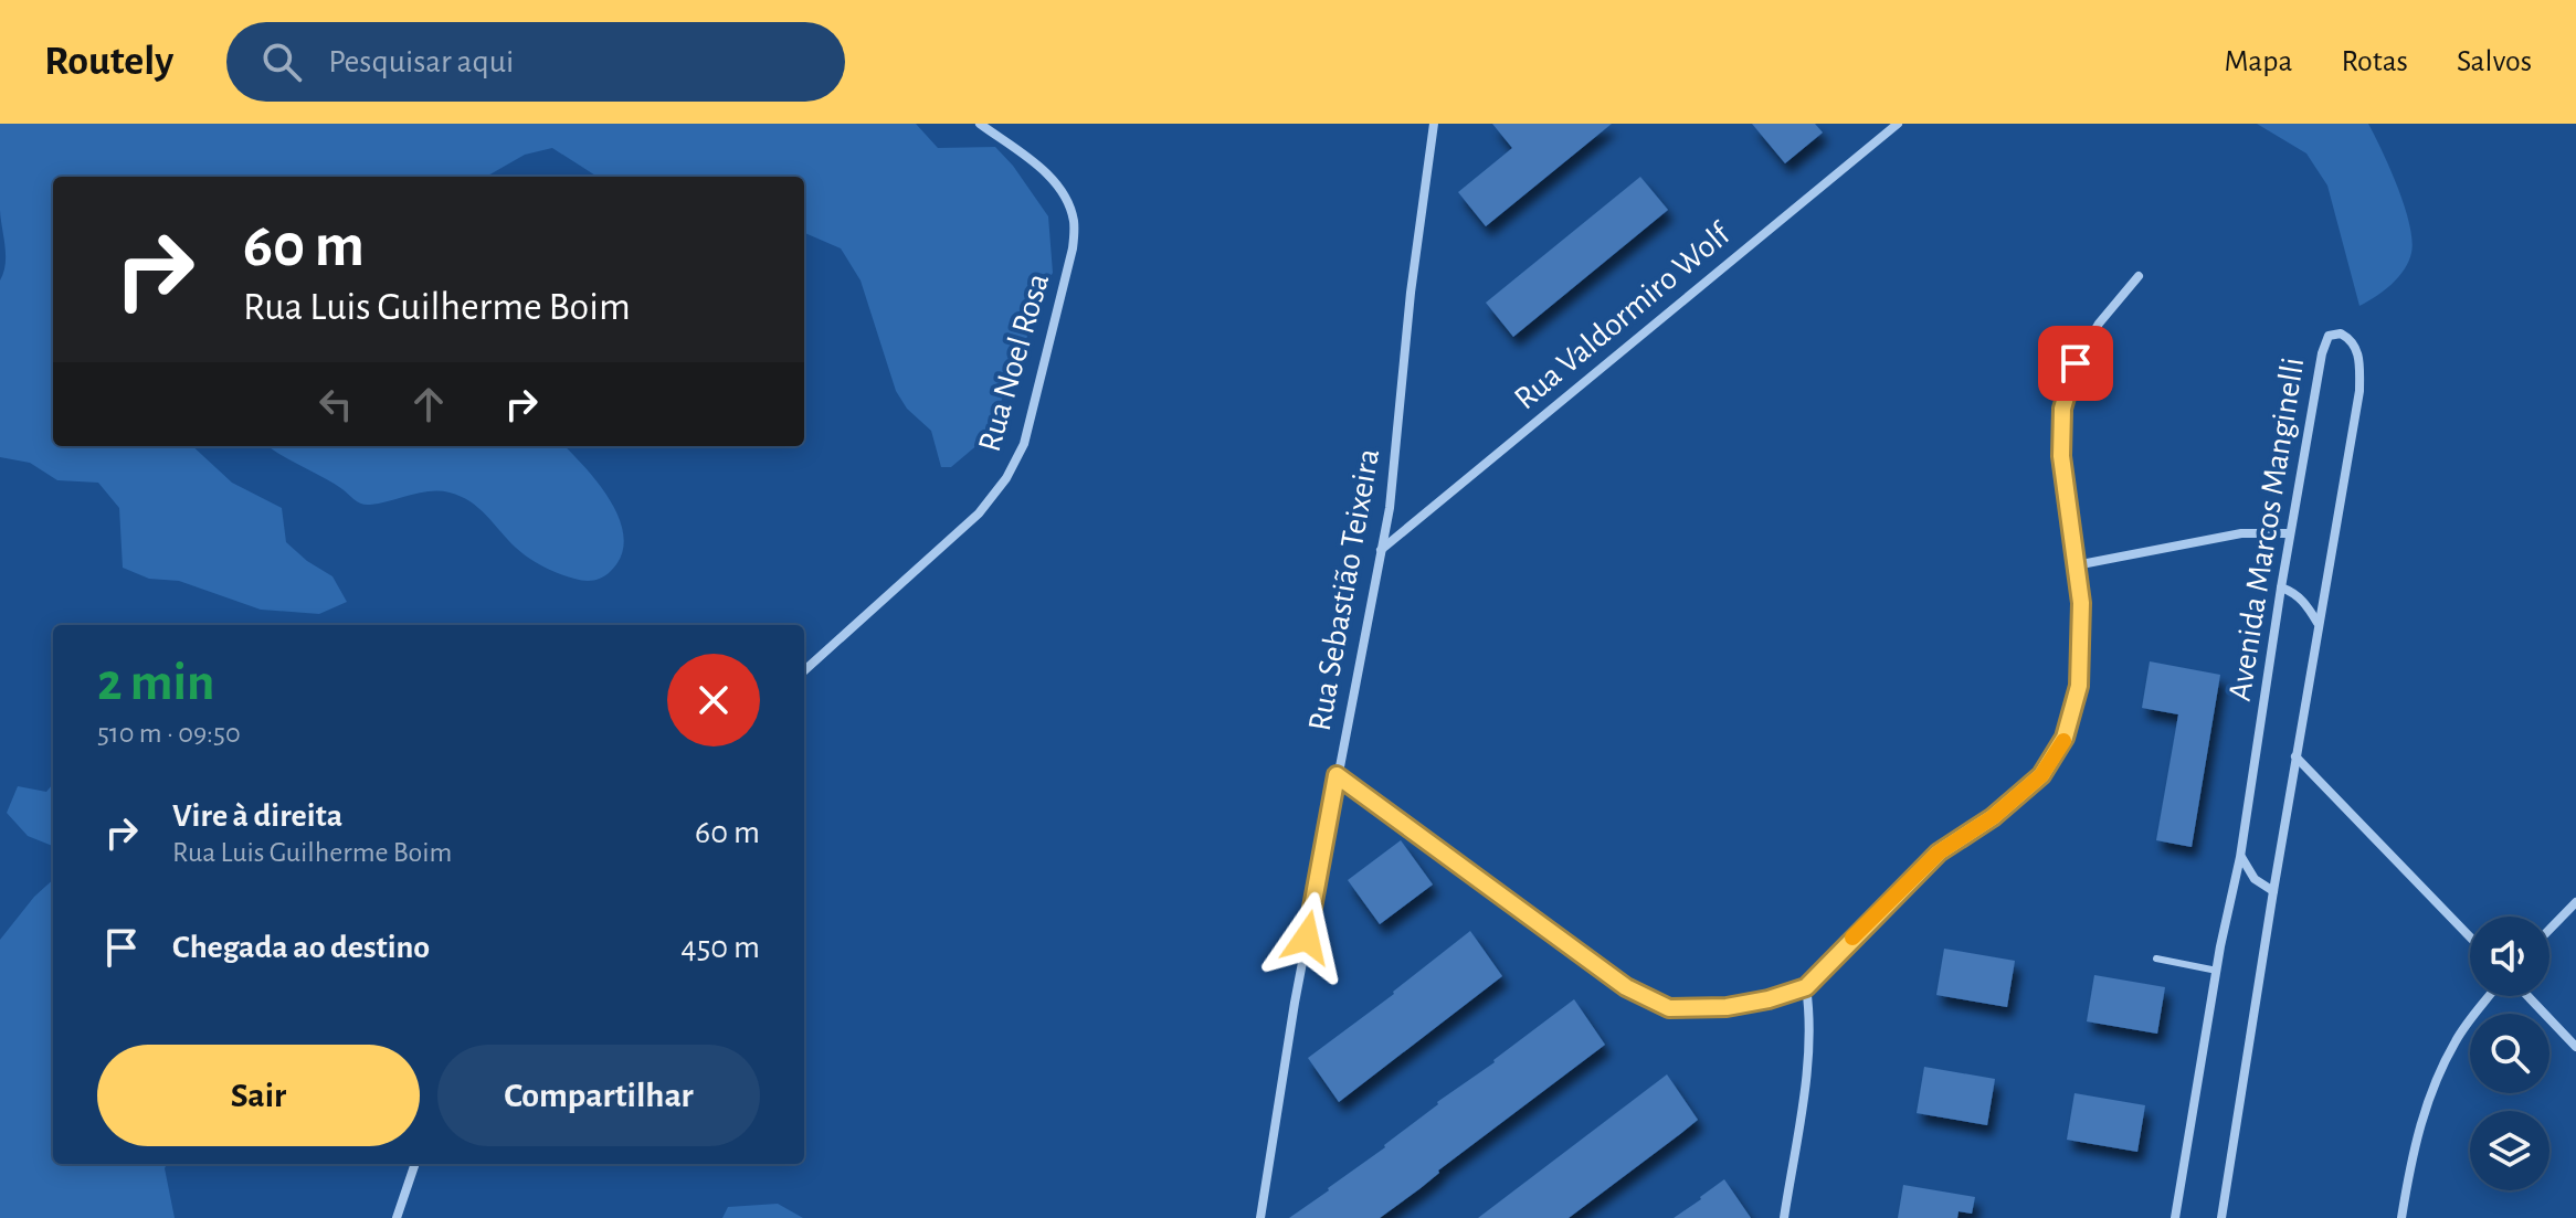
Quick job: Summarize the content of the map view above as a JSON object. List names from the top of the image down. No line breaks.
{"streets":{"street":["Rua Valdormiro Wolf","Rua Noel Rosa","Avenida Marcos Manginelli","Rua Sebastião Teixeira"]},"crossings":[["Rua Valdormiro Wolf","Rua Sebastião Teixeira"]],"page":{"header":"Routely","search":"Pesquisar aqui","nav":["Mapa","Rotas","Salvos"],"turn":["60 m","Rua Luis Guilherme Boim"],"heading":["2 min","510 m · 09:50"],"list":[{"name":"Vire à direita","note":"Rua Luis Guilherme Boim","value":"60 m"},{"name":"Chegada ao destino","value":"450 m"}],"buttons":["Sair","Compartilhar"]}}
